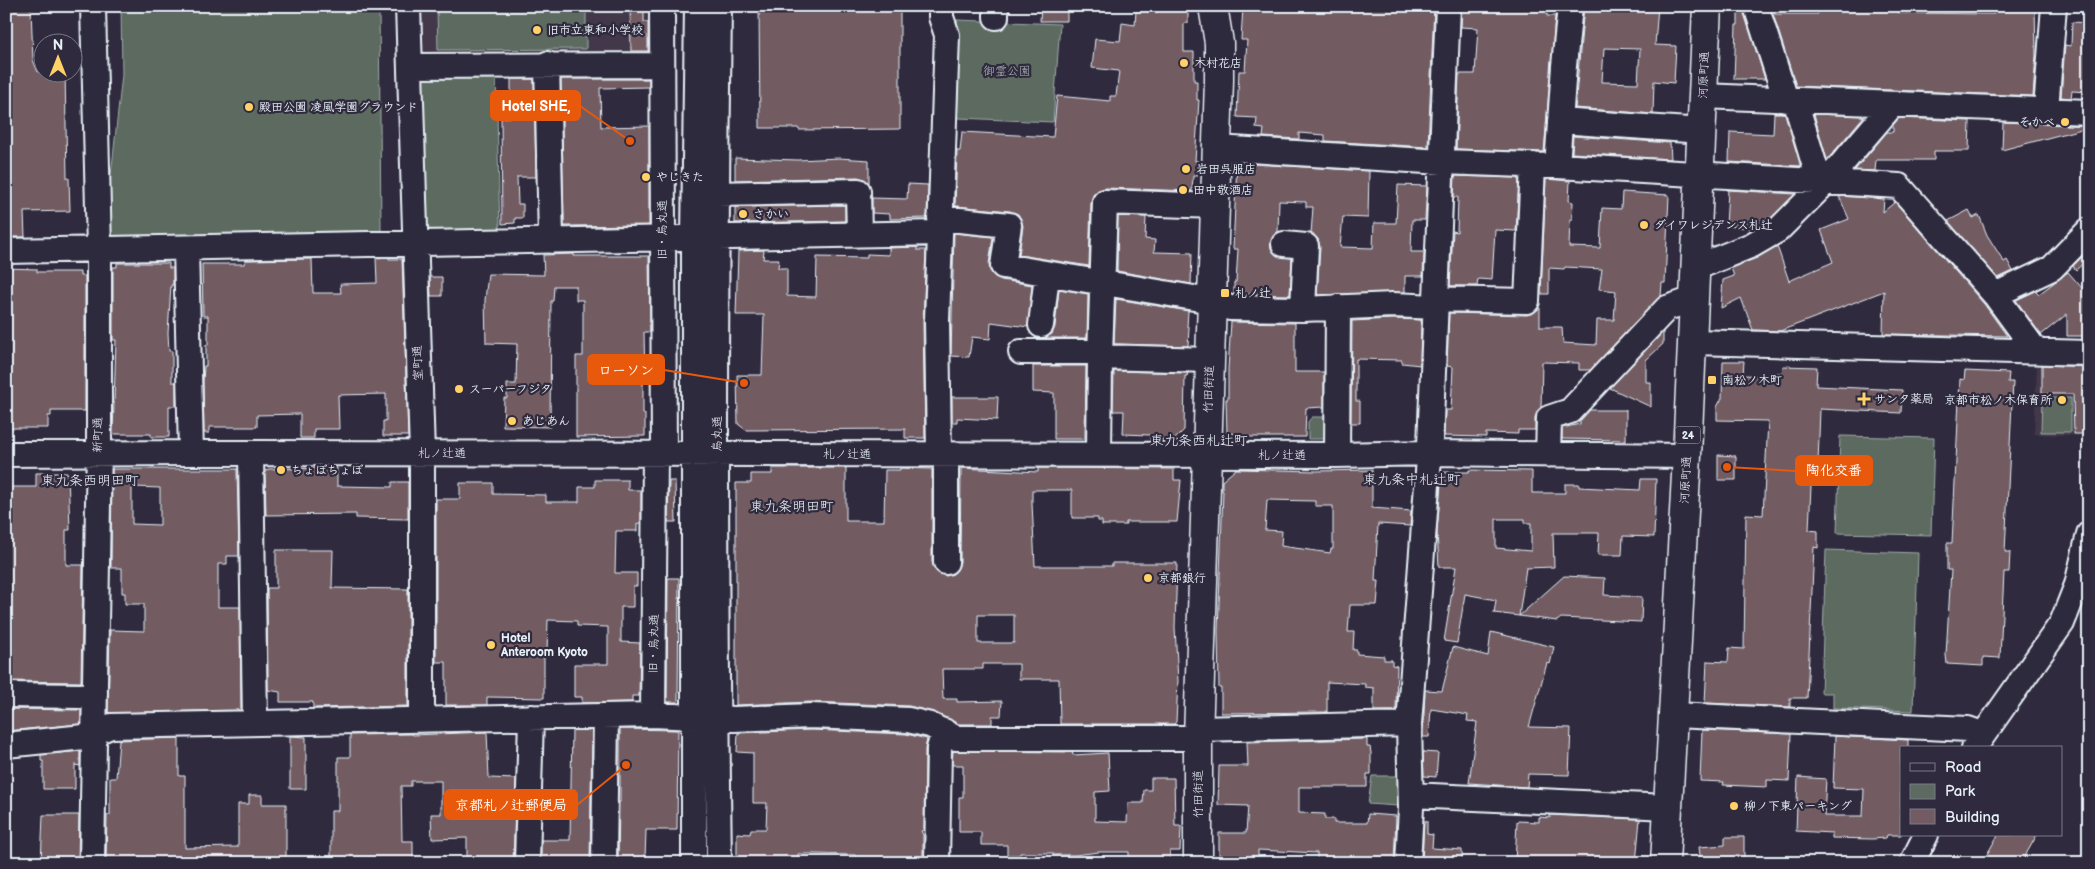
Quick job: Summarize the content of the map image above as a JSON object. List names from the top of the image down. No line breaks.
{"streets":{"main road":["河原町通","竹田街道","24"],"street":["旧・烏丸通","室町通","烏丸通","新町通","札ノ辻通"]},"crossings":[["河原町通","札ノ辻通"],["旧・烏丸通","札ノ辻通"],["室町通","札ノ辻通"],["竹田街道","札ノ辻通"],["烏丸通","札ノ辻通"],["新町通","札ノ辻通"]],"districts":["東九条西札辻町","東九条中札辻町","東九条西明田町","東九条明田町"],"parks":["御霊公園"],"places":{"other":["旧市立東和小学校","木村花店","殿田公園 凌風学園グラウンド","そかべ","Hotel SHE,","岩田呉服店","やじきた","田中敬酒店","さかい","ダイワレジデンス札辻","ローソン","スーパーフジタ","京都市松ノ木保育所","あじあん","陶化交番","ちょぼちょぼ","京都銀行","Hotel Anteroom Kyoto","京都札ノ辻郵便局","柳ノ下東パーキング"],"transit":["札ノ辻","南松ノ木町"],"health":["サンタ薬局"]},"legend":["Road","Park","Building"],"north":"top"}
